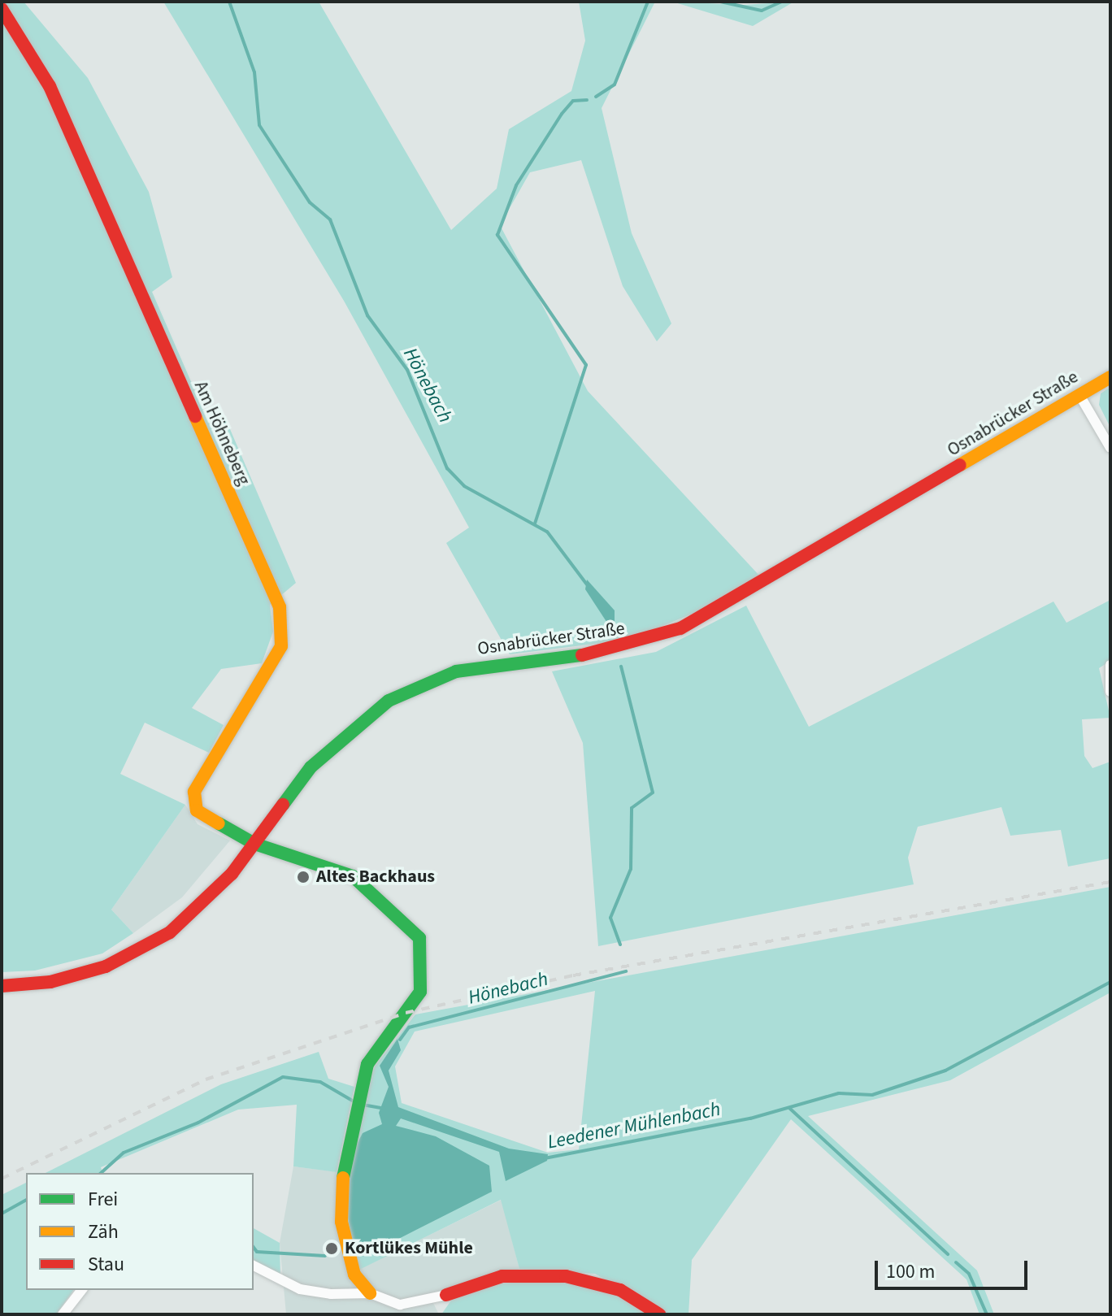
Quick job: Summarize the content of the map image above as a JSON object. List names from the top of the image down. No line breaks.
{"streets":{"street":["Osnabrücker Straße","Am Höhneberg"]},"crossings":[["Osnabrücker Straße","Am Höhneberg"]],"water":["Hönebach","Leedener Mühlenbach"],"places":["Altes Backhaus","Kortlükes Mühle"],"legend":["Frei","Zäh","Stau"],"scale_bar":"100 m"}
